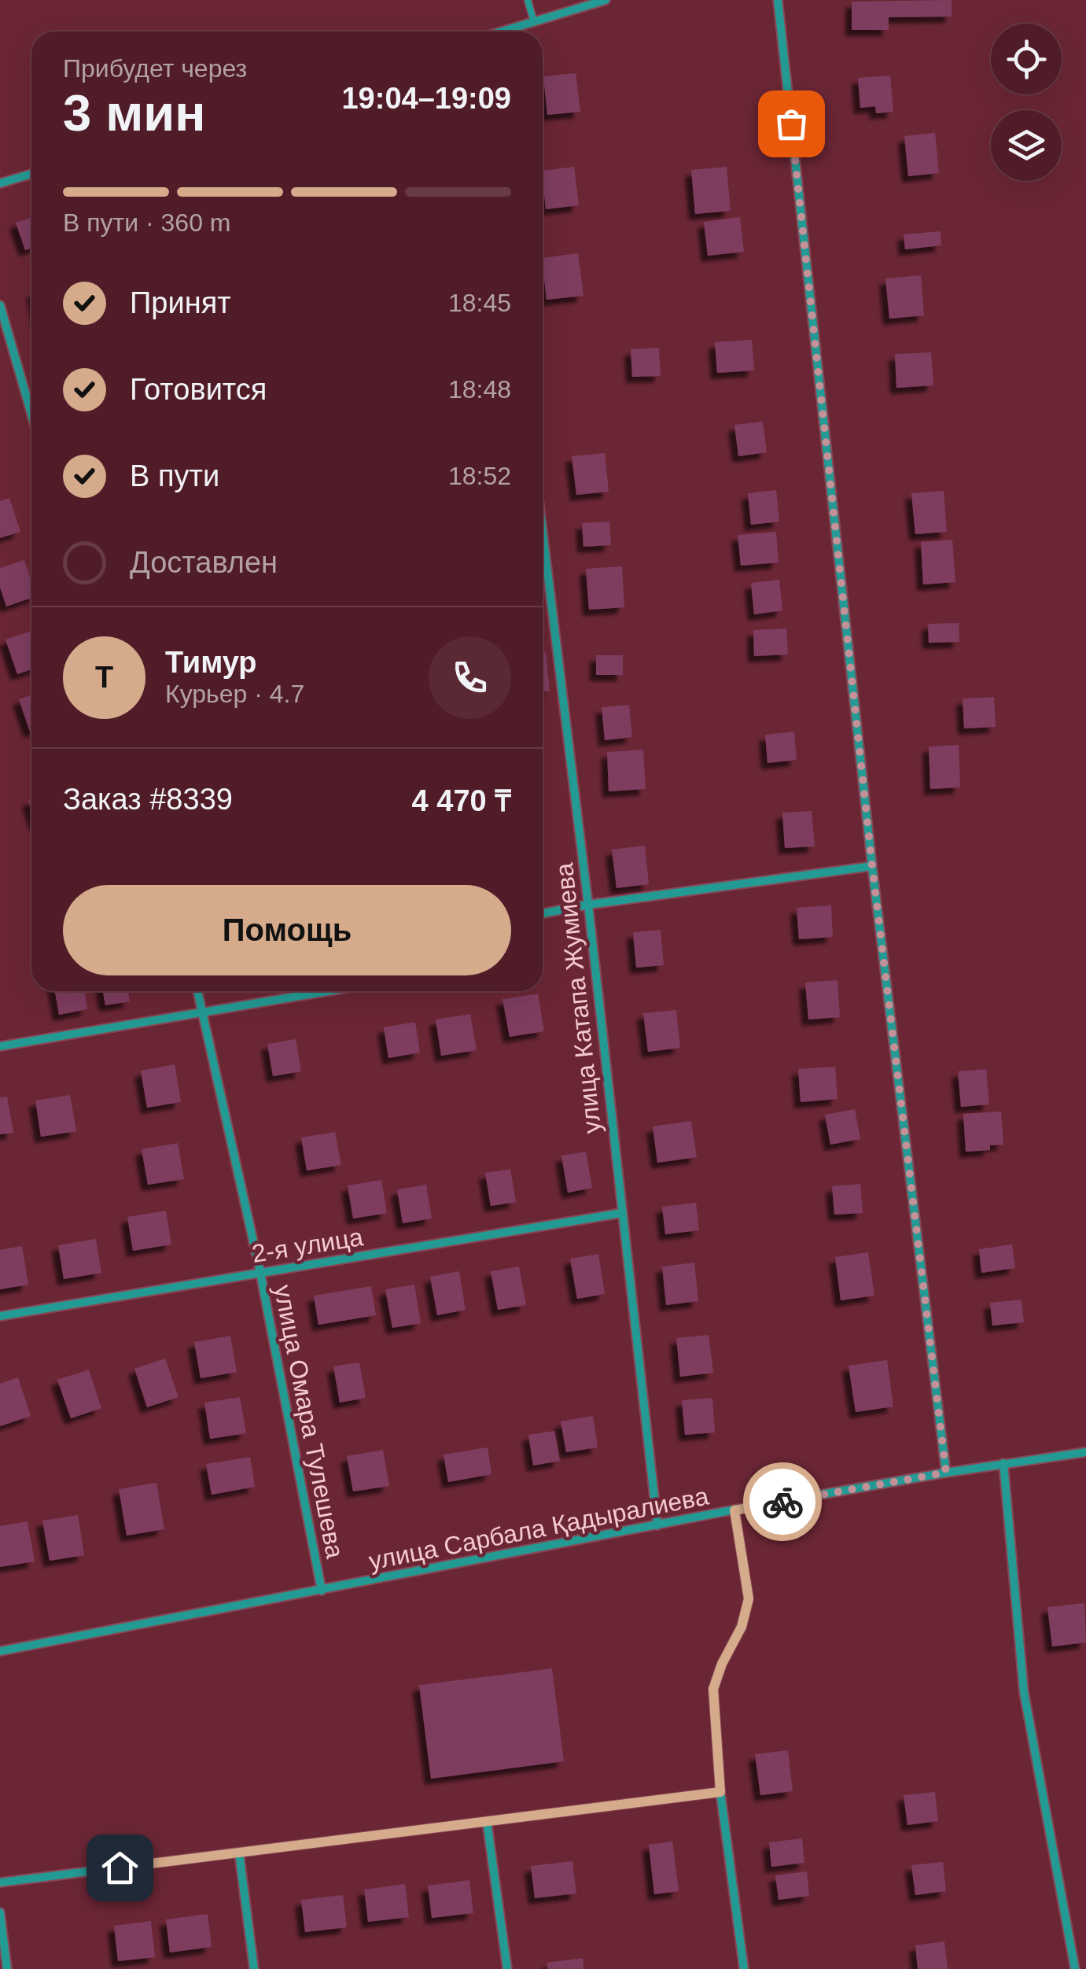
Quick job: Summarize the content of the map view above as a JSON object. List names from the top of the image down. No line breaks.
{"streets":{"street":["улица Катапа Жумиева","2-я улица","улица Омара Тулешева","улица Сарбала Қадыралиева"]},"crossings":[["улица Катапа Жумиева","2-я улица"],["улица Катапа Жумиева","улица Сарбала Қадыралиева"],["2-я улица","улица Омара Тулешева"],["улица Омара Тулешева","улица Сарбала Қадыралиева"]],"page":{"heading":["3 мин","Прибудет через","19:04–19:09"],"panel":["Тимур","Курьер · 4.7","Заказ #8339","4 470 ₸"],"bar":"В пути · 360 m","list":[["Принят","18:45"],["Готовится","18:48"],["В пути","18:52"],"Доставлен"],"round":"Т","buttons":"Помощь"}}
